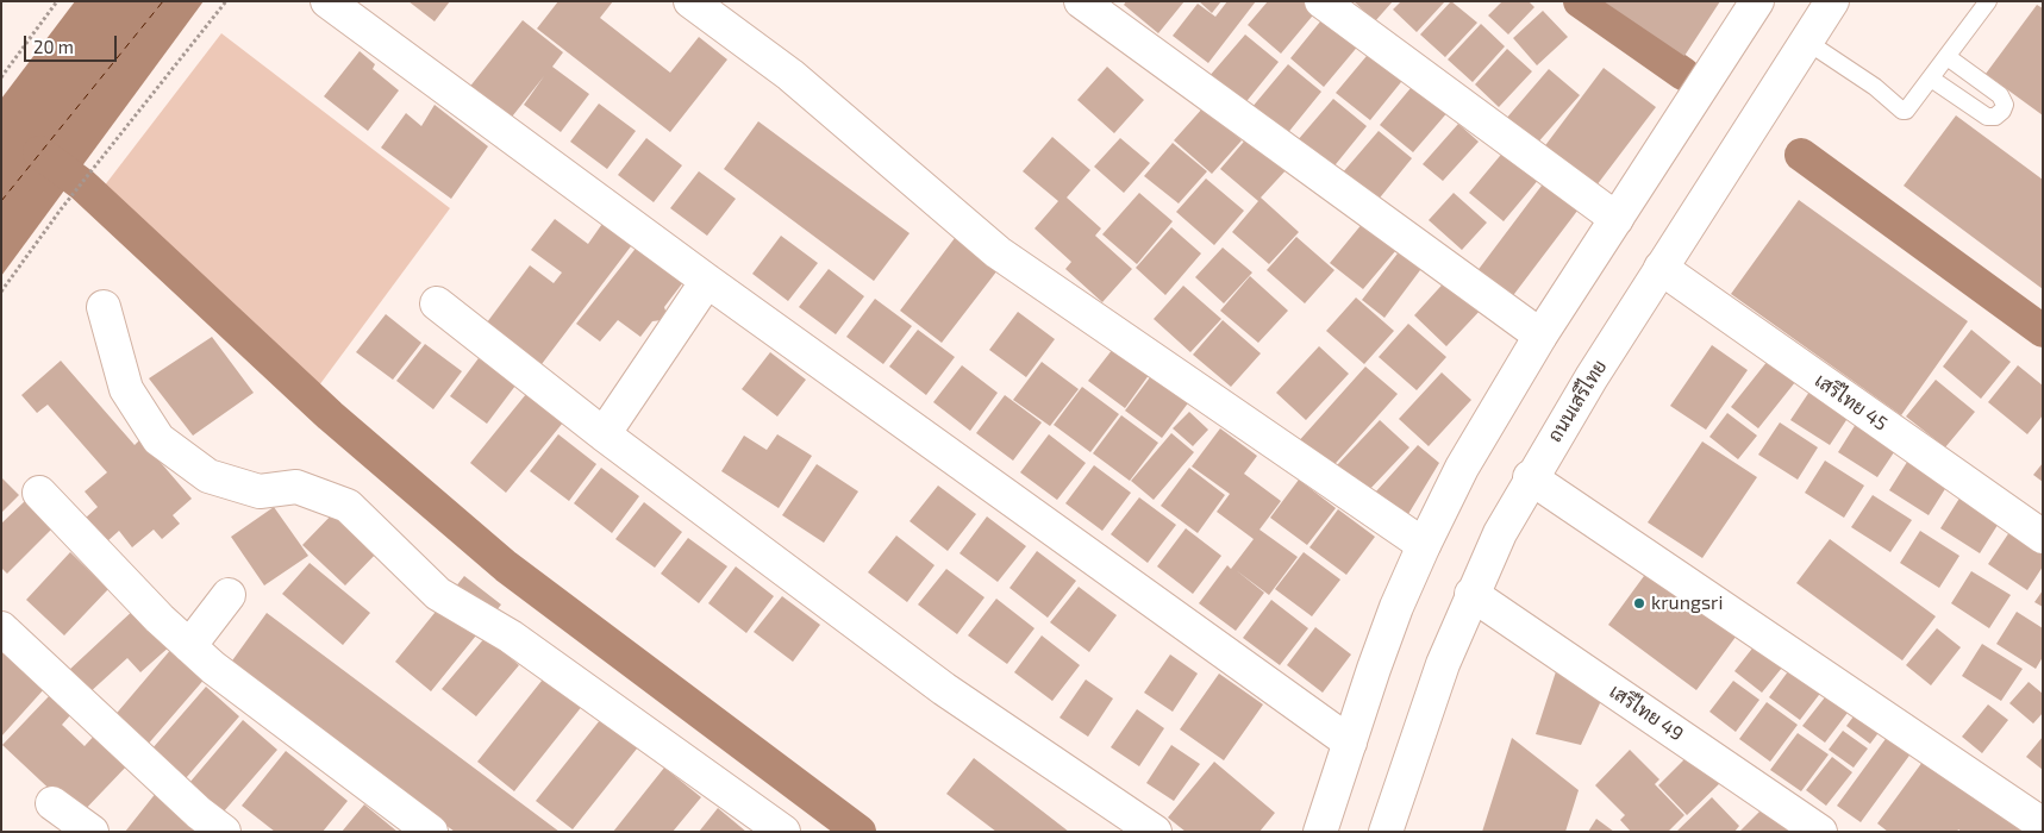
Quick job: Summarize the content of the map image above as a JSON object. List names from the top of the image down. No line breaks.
{"streets":{"street":["ถนนเสรีไทย","เสรีไทย 45","เสรีไทย 49"]},"crossings":[["ถนนเสรีไทย","เสรีไทย 45"],["ถนนเสรีไทย","เสรีไทย 49"]],"places":["krungsri"],"scale_bar":"20 m"}
